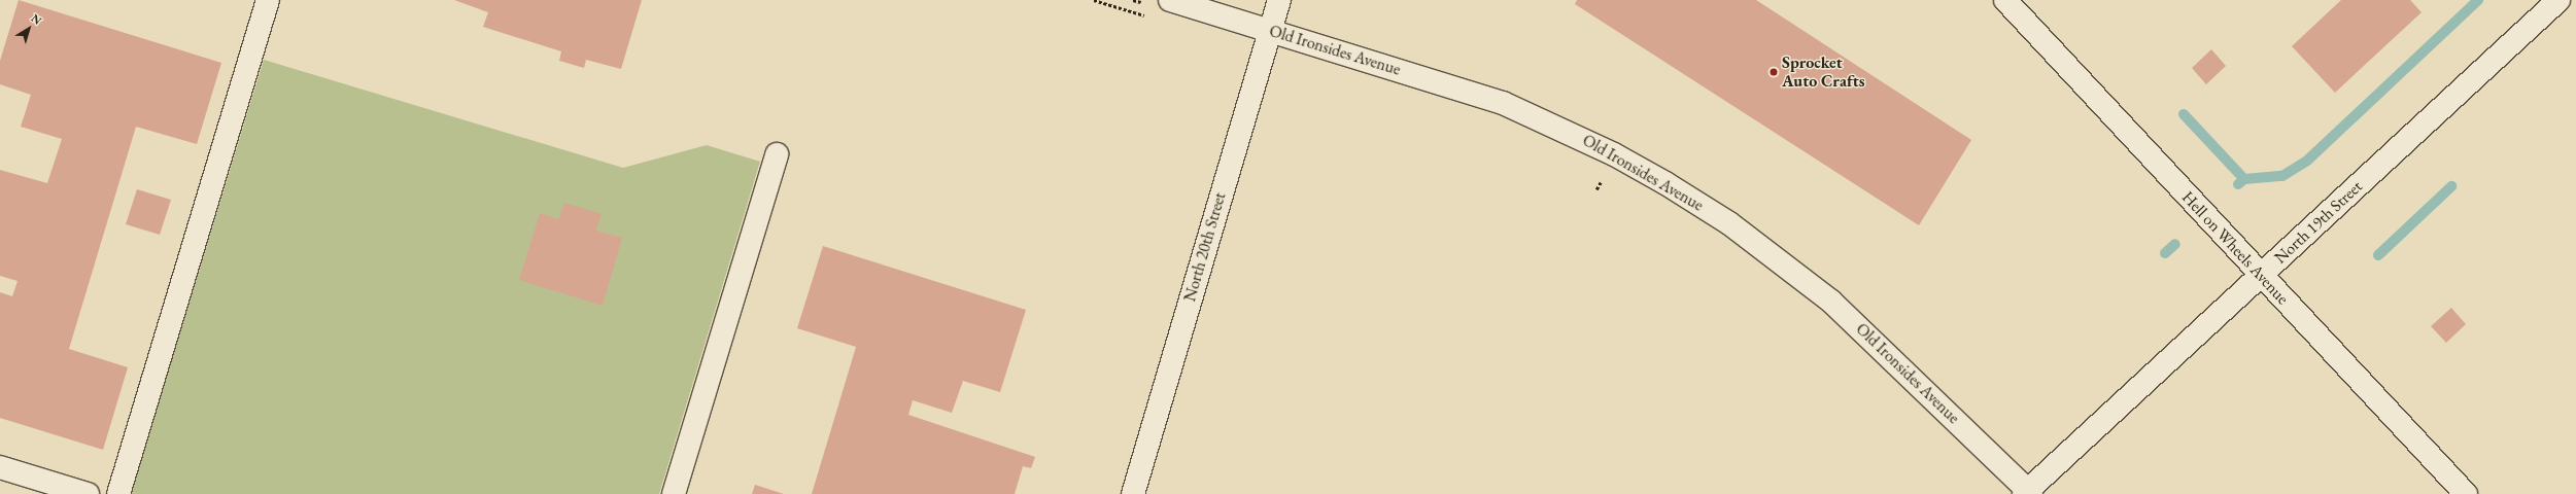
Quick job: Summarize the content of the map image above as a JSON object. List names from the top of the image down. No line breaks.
{"streets":{"street":["Old Ironsides Avenue","North 19th Street","North 20th Street","Hell on Wheels Avenue"]},"crossings":[["Old Ironsides Avenue","North 19th Street"],["Old Ironsides Avenue","North 20th Street"],["North 19th Street","Hell on Wheels Avenue"]],"places":["Sprocket Auto Crafts"],"north":"top right"}
